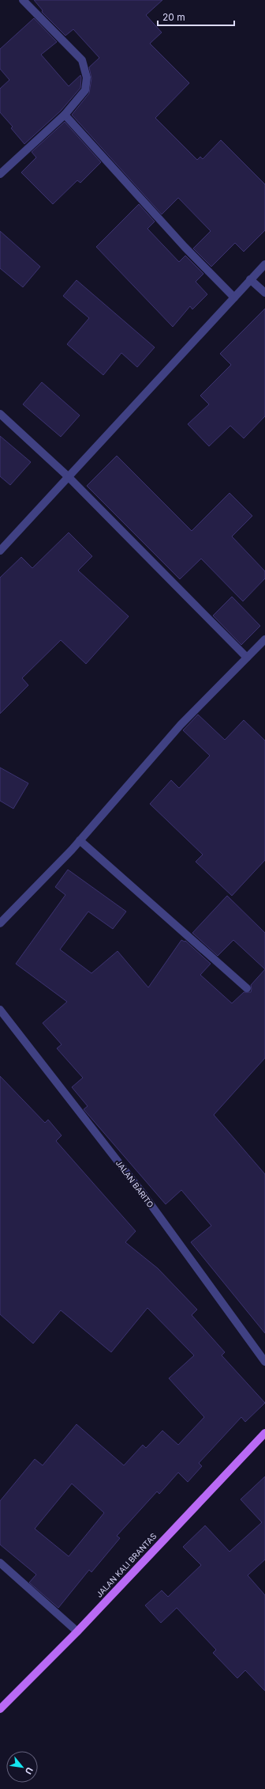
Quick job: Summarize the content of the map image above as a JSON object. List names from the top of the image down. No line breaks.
{"streets":{"main road":["JALAN KALI BRANTAS"],"street":["JALAN BARITO"]},"scale_bar":"20 m","north":"bottom right"}
